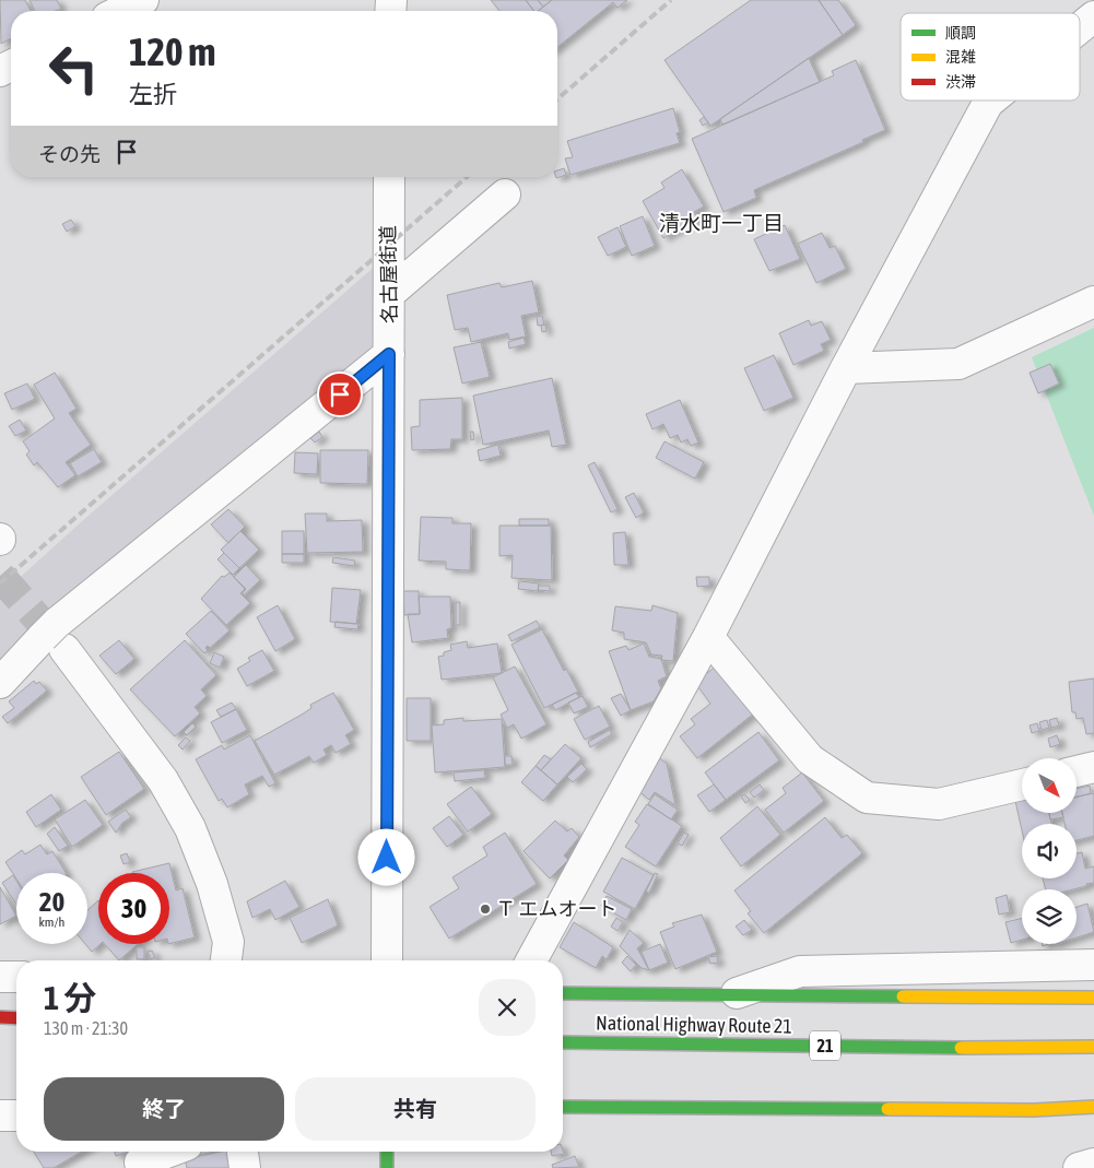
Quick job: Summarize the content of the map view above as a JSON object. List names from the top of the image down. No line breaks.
{"streets":{"main road":["National Highway Route 21","21"],"street":["名古屋街道"]},"districts":["清水町一丁目"],"places":["Ｔ エムオート"],"legend":["順調","混雑","渋滞"],"north":"bottom right","page":{"turn":["120 m","左折"],"then":"その先","speed":"20 km/h","limit":"30","heading":["1 分","130 m · 21:30"],"buttons":["終了","共有"]}}
